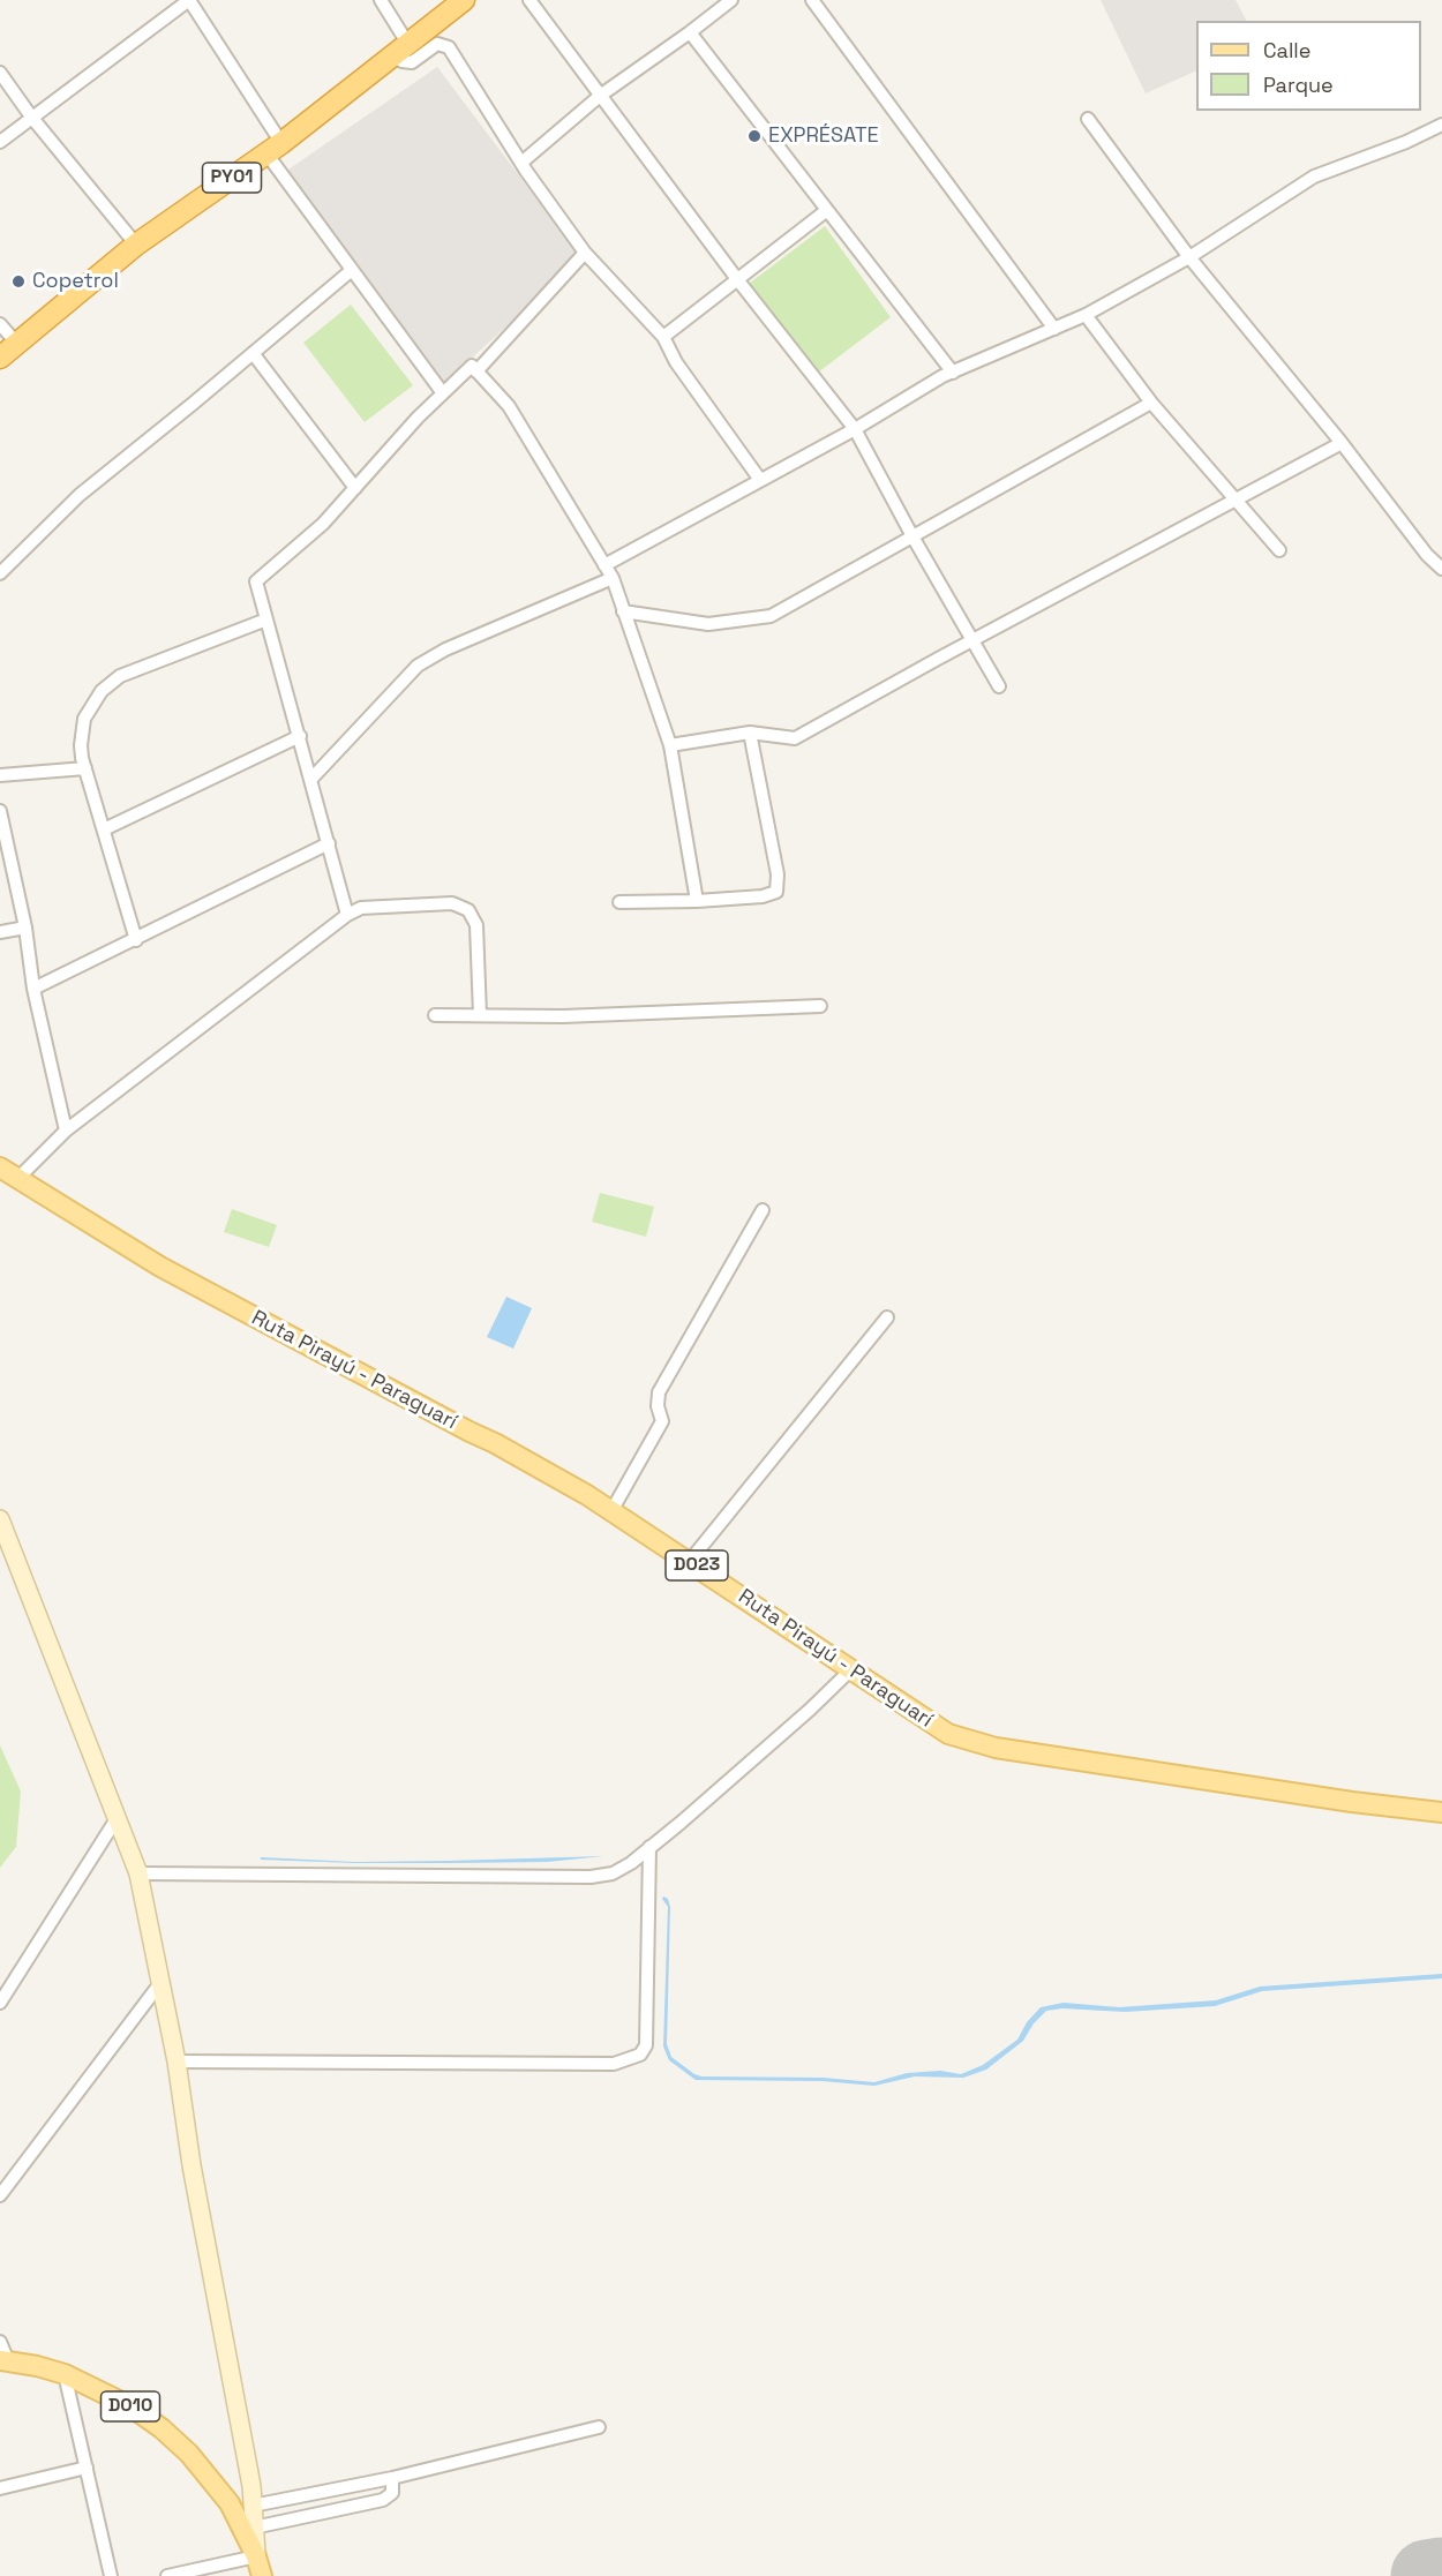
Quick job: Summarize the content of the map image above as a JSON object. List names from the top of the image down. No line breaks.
{"streets":{"highway":["PY01"],"main road":["Ruta Pirayú - Paraguarí","D023","D010"]},"places":["EXPRÉSATE","Copetrol"],"legend":["Calle","Parque"]}
